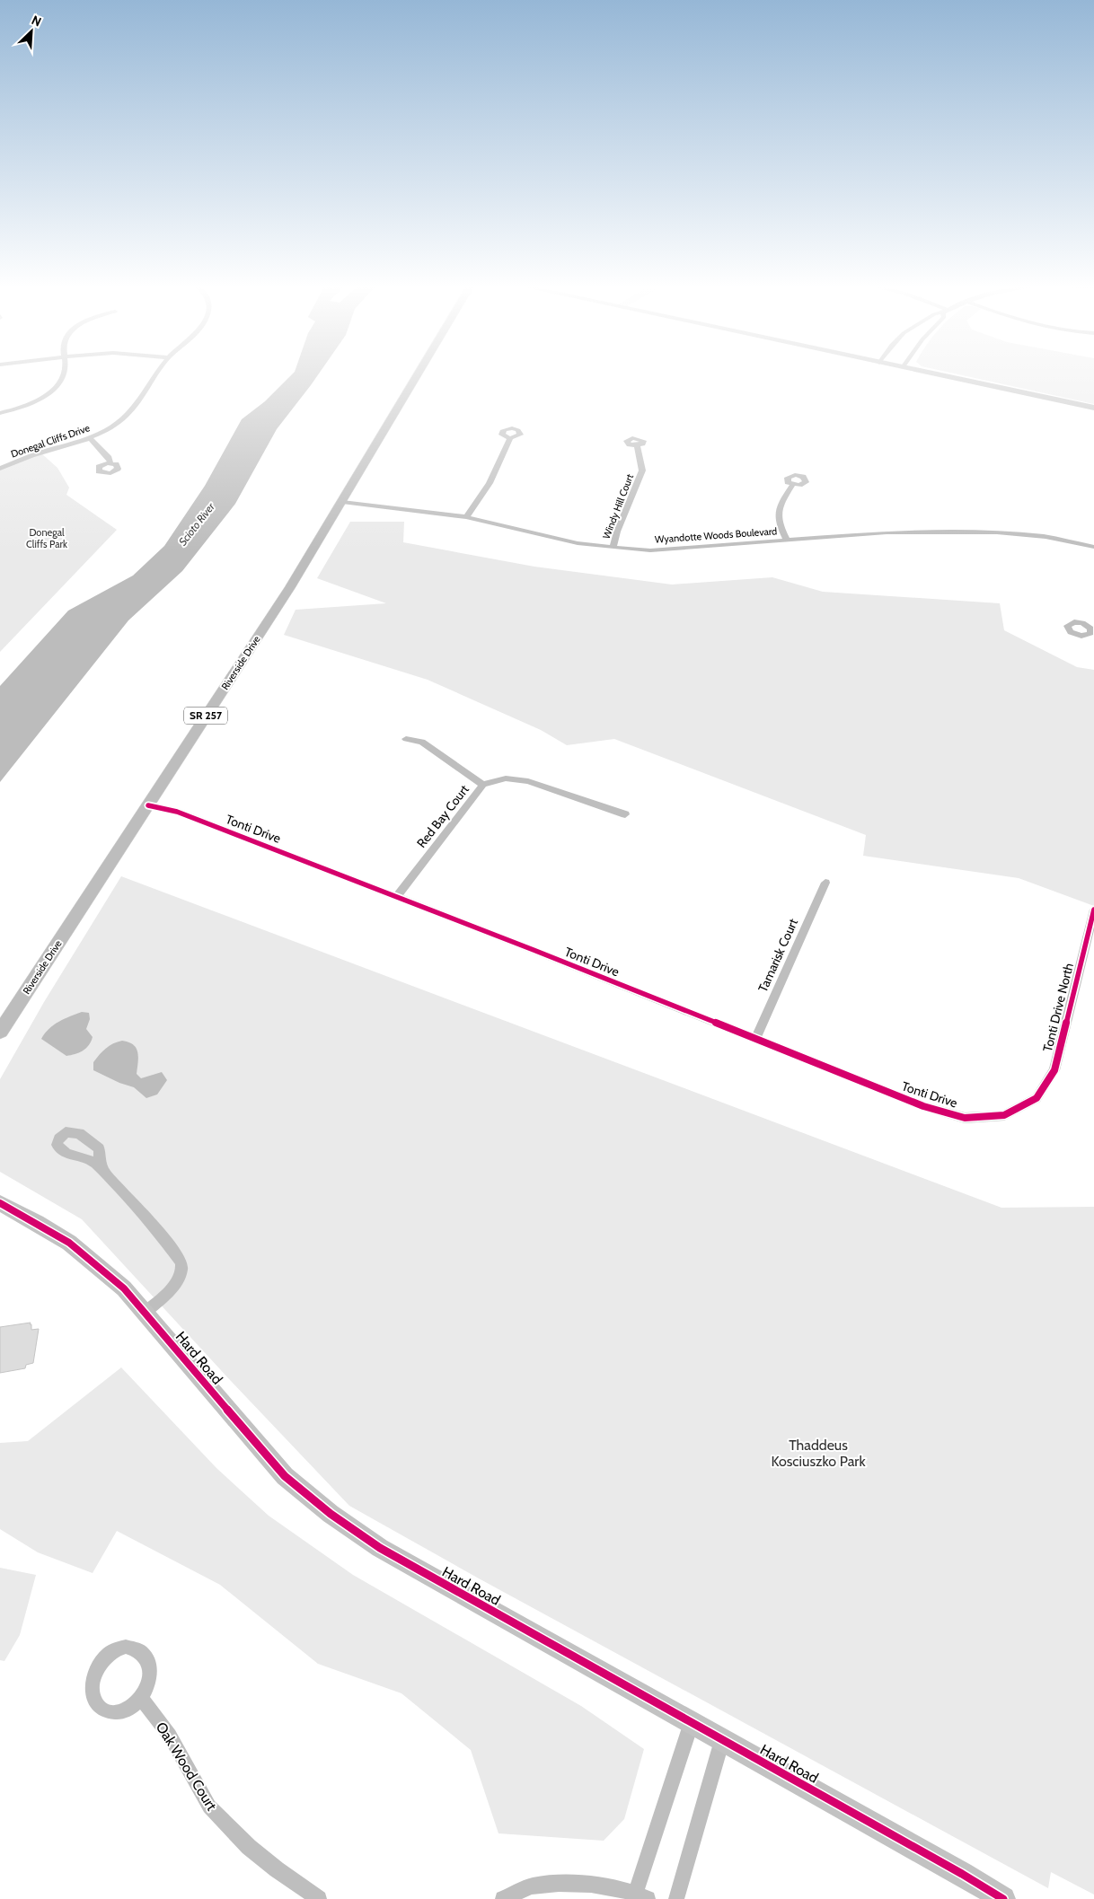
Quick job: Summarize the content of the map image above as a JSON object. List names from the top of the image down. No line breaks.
{"streets":{"main road":["Riverside Drive","SR 257","Hard Road"],"street":["Donegal Cliffs Drive","Windy Hill Court","Wyandotte Woods Boulevard","Red Bay Court","Tonti Drive","Tamarisk Court","Tonti Drive North","Oak Wood Court"]},"crossings":[["Windy Hill Court","Wyandotte Woods Boulevard"],["Wyandotte Woods Boulevard","Riverside Drive"],["Riverside Drive","Tonti Drive"],["Red Bay Court","Tonti Drive"],["Tonti Drive","Tamarisk Court"],["Tonti Drive","Tonti Drive North"]],"water":["Scioto River"],"parks":["Donegal Cliffs Park","Thaddeus Kosciuszko Park"],"north":"top right"}
